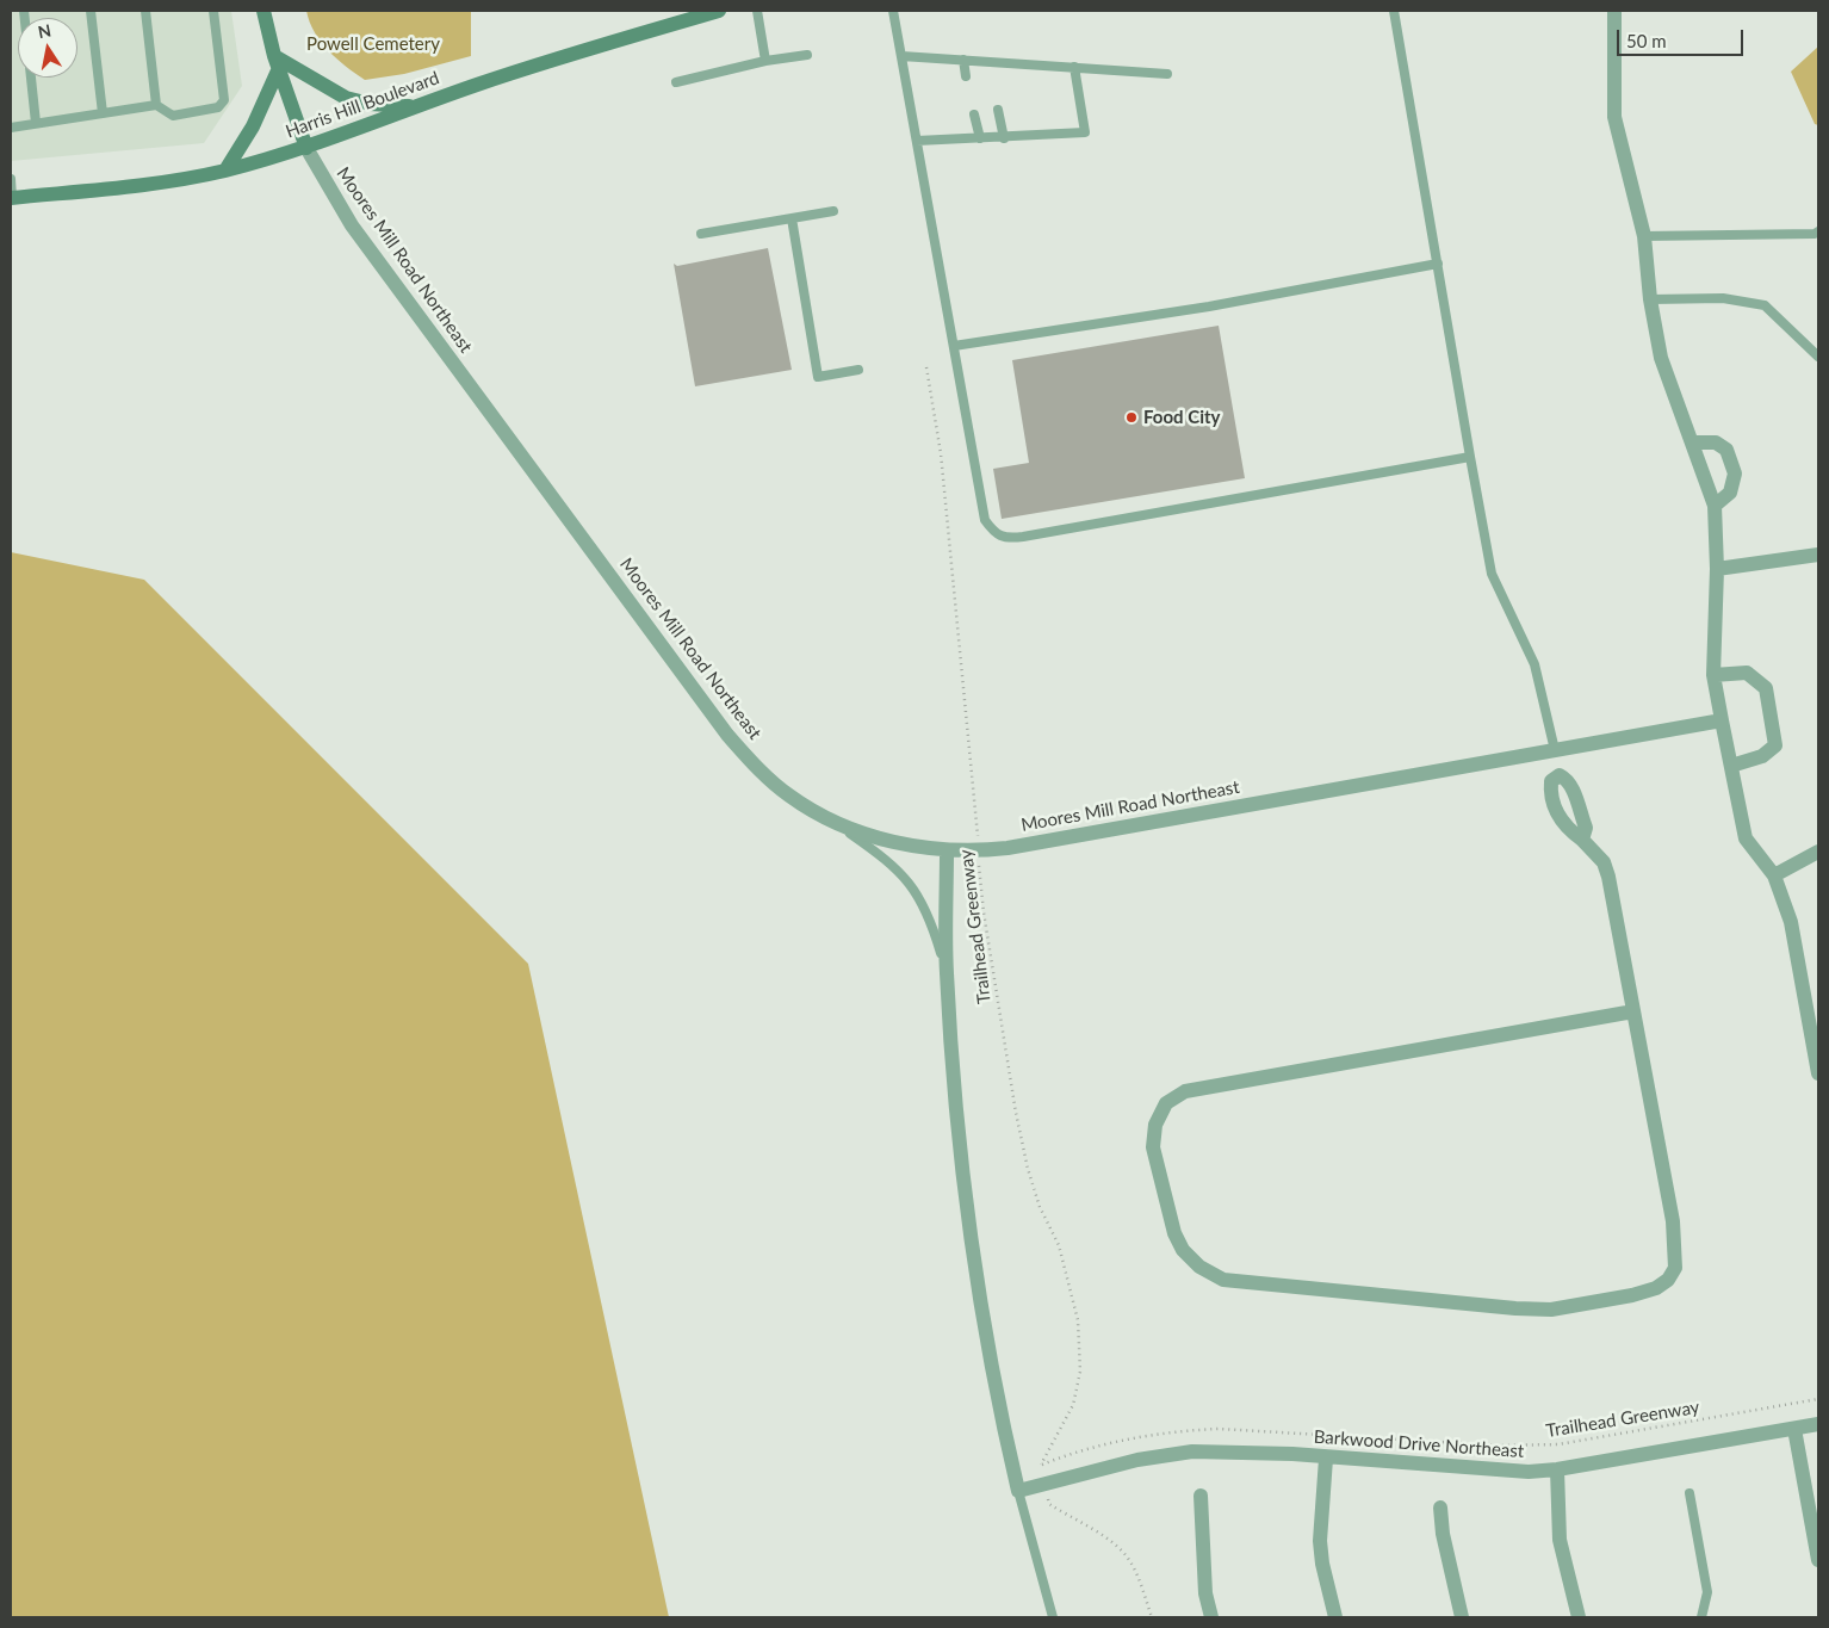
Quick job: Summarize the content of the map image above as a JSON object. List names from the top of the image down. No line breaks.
{"streets":{"street":["Harris Hill Boulevard","Moores Mill Road Northeast","Barkwood Drive Northeast"],"path":["Trailhead Greenway"]},"crossings":[["Harris Hill Boulevard","Moores Mill Road Northeast"],["Moores Mill Road Northeast","Trailhead Greenway"]],"parks":["Powell Cemetery"],"places":["Food City"],"scale_bar":"50 m","north":"top"}
